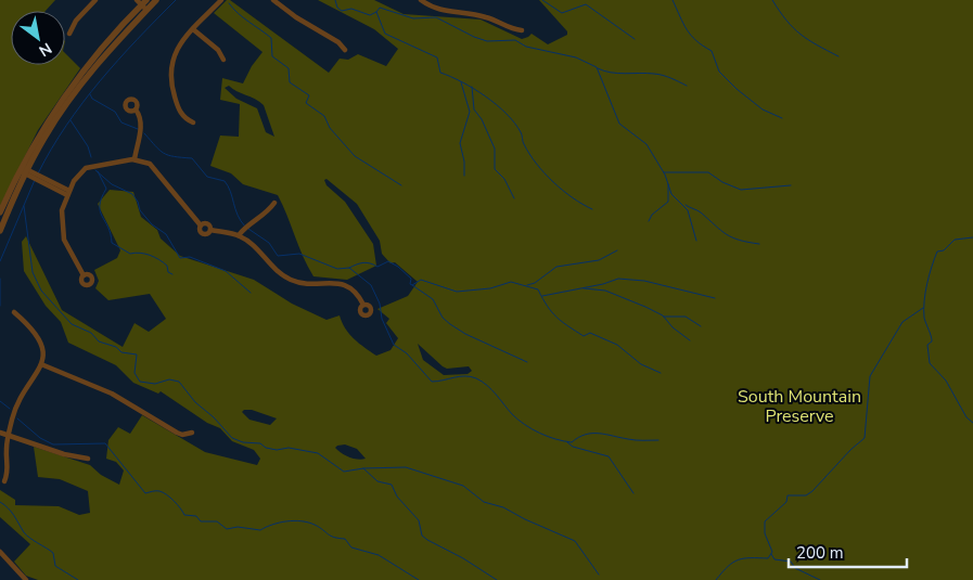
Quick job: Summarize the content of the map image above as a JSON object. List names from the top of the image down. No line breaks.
{"parks":["South Mountain Preserve"],"scale_bar":"200 m","north":"bottom right"}
